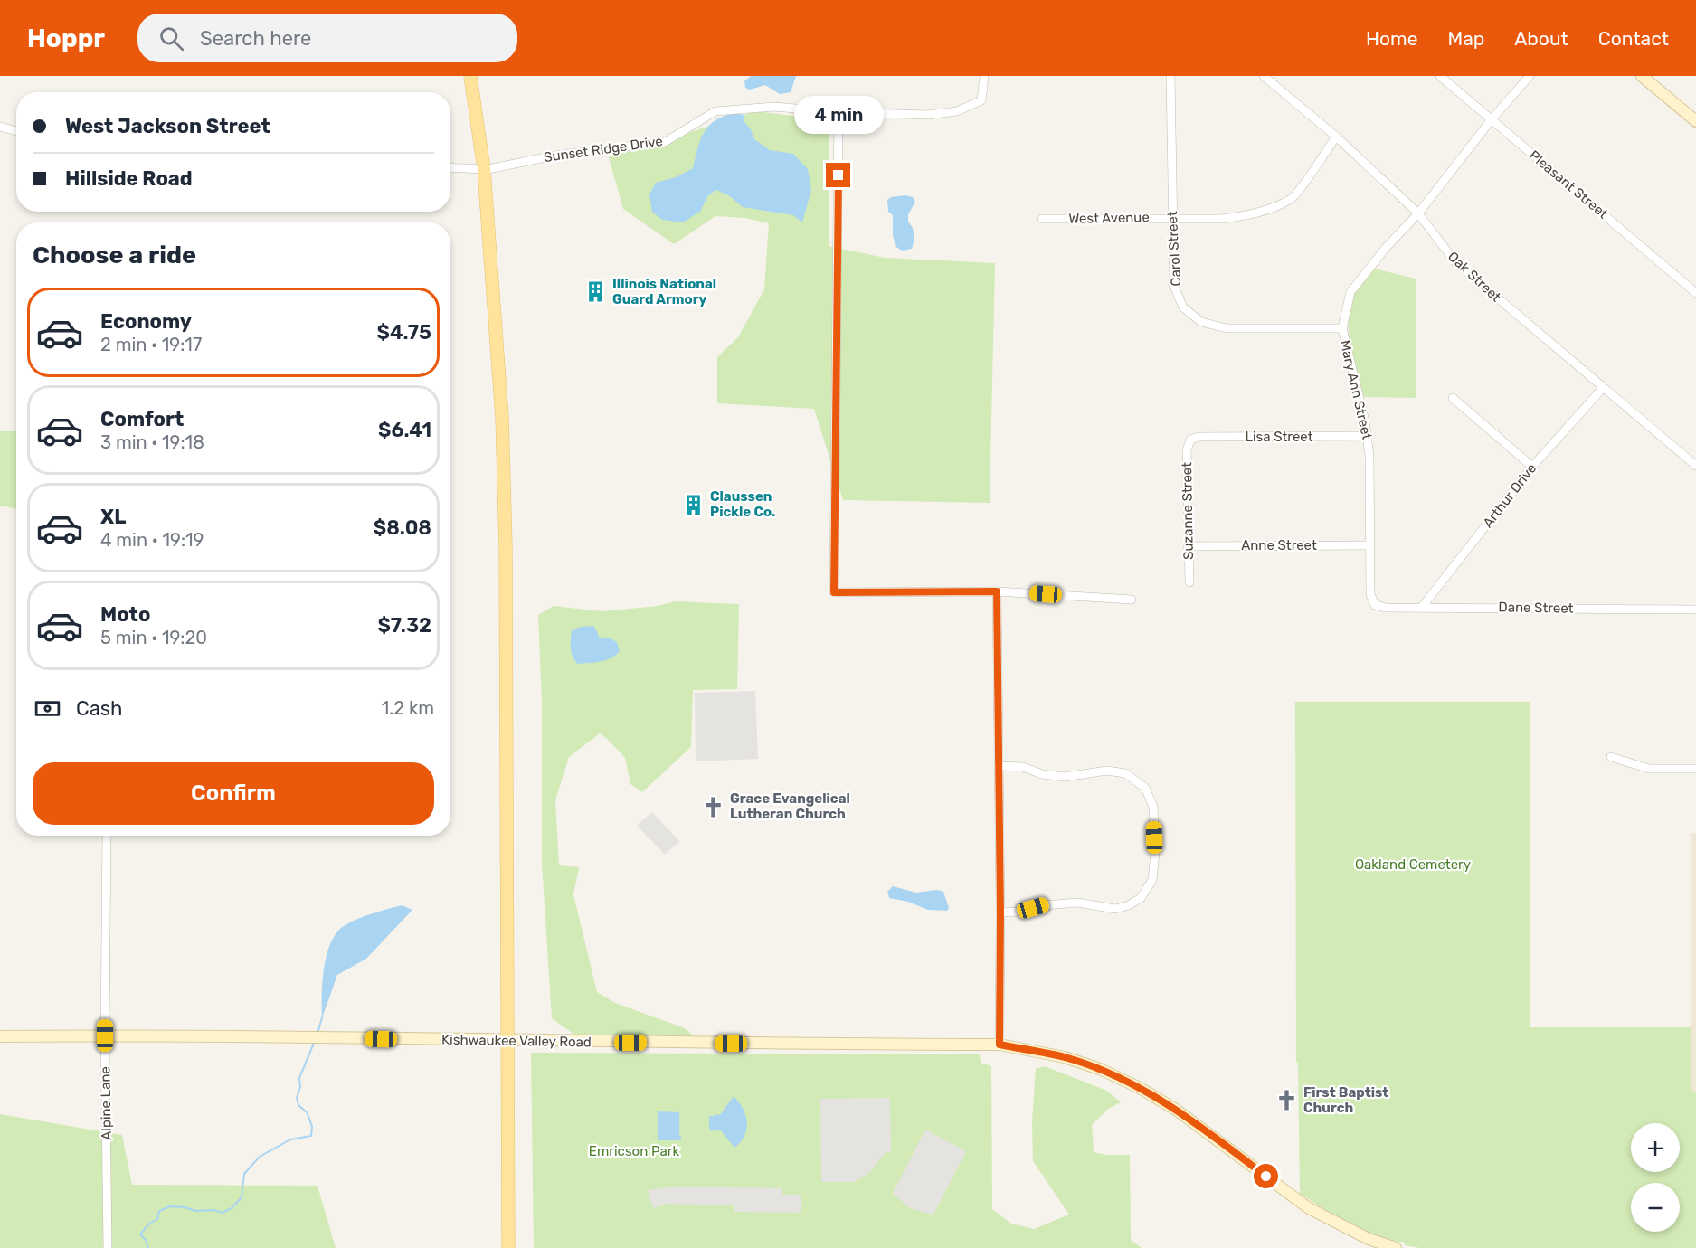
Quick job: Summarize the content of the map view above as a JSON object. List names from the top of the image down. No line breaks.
{"streets":{"street":["Sunset Ridge Drive","Pleasant Street","West Avenue","Carol Street","Oak Street","Mary Ann Street","Lisa Street","Arthur Drive","Suzanne Street","Anne Street","Dane Street","Kishwaukee Valley Road","Alpine Lane"]},"crossings":[["Pleasant Street","Mary Ann Street"],["West Avenue","Carol Street"],["West Avenue","Oak Street"],["Carol Street","Mary Ann Street"],["Oak Street","Mary Ann Street"],["Oak Street","Arthur Drive"],["Mary Ann Street","Lisa Street"],["Mary Ann Street","Anne Street"],["Mary Ann Street","Dane Street"],["Lisa Street","Suzanne Street"],["Arthur Drive","Dane Street"],["Suzanne Street","Anne Street"],["Kishwaukee Valley Road","Alpine Lane"]],"parks":["Oakland Cemetery","Emricson Park"],"places":{"building":["Illinois National Guard Armory","Claussen Pickle Co."],"church":["Grace Evangelical Lutheran Church","First Baptist Church"]},"page":{"header":"Hoppr","search":"Search here","nav":["Home","Map","About","Contact"],"banner":["West Jackson Street","Hillside Road"],"bubble":"4 min","heading":"Choose a ride","list":[{"name":"Economy","note":"2 min · 19:17","value":"$4.75"},{"name":"Comfort","note":"3 min · 19:18","value":"$6.41"},{"name":"XL","note":"4 min · 19:19","value":"$8.08"},{"name":"Moto","note":"5 min · 19:20","value":"$7.32"}],"pay":["Cash","1.2 km"],"buttons":"Confirm","map_buttons":["+","−"]}}
